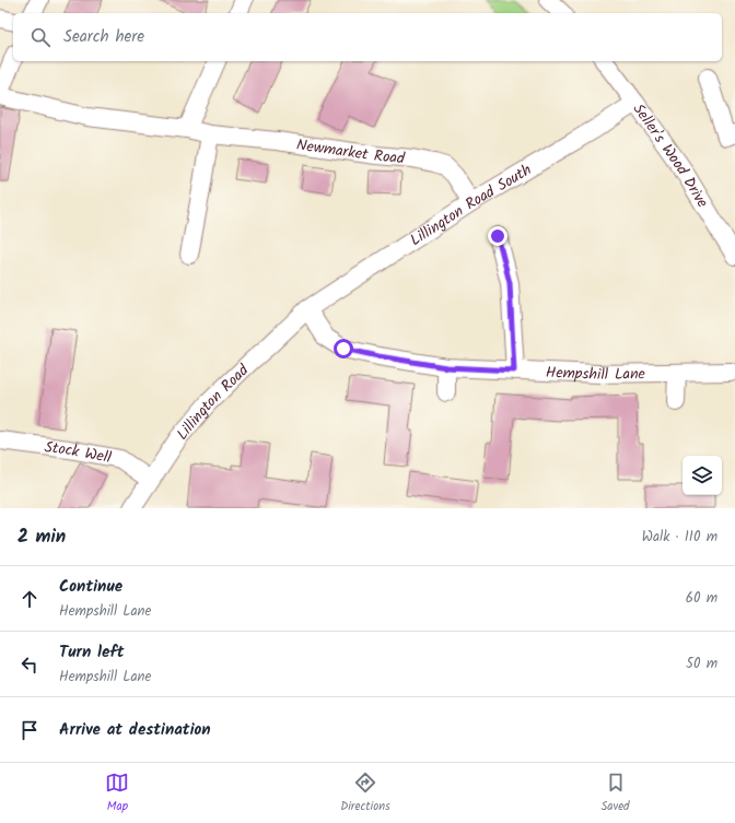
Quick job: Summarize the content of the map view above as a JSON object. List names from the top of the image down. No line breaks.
{"streets":{"street":["Newmarket Road","Seller's Wood Drive","Lillington Road South","Hempshill Lane","Lillington Road","Stock Well"]},"crossings":[["Newmarket Road","Lillington Road South"],["Seller's Wood Drive","Lillington Road South"],["Lillington Road South","Hempshill Lane"],["Lillington Road South","Lillington Road"],["Hempshill Lane","Lillington Road"],["Lillington Road","Stock Well"]],"page":{"search":"Search here","heading":["2 min","Walk · 110 m"],"list":[["Continue","Hempshill Lane","60 m"],["Turn left","Hempshill Lane","50 m"],"Arrive at destination"],"nav":["Map","Directions","Saved"]}}
